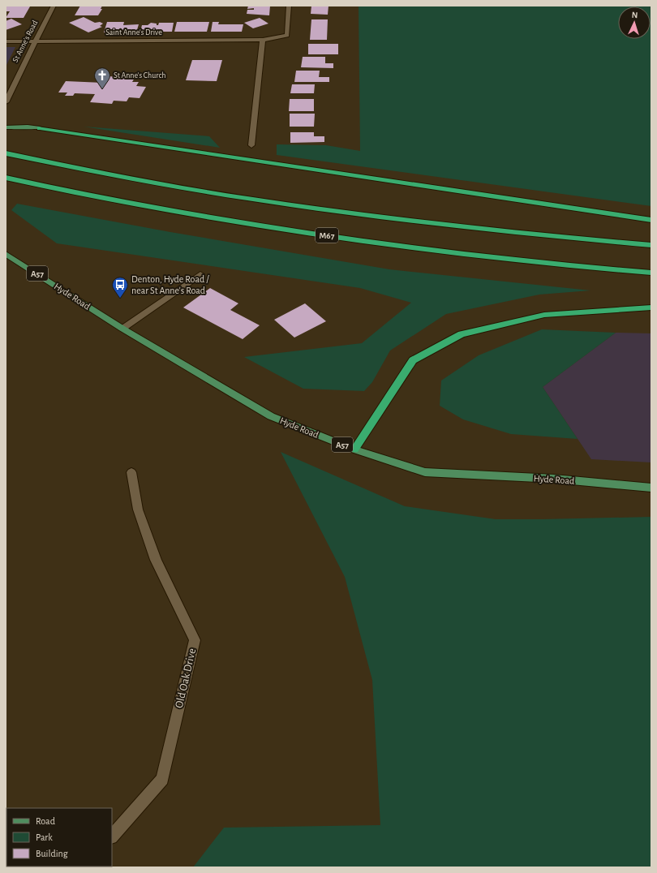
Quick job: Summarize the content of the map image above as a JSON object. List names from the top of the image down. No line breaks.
{"streets":{"highway":["M67"],"main road":["A57","Hyde Road"],"street":["Saint Anne's Drive","St Anne's Road","Old Oak Drive"]},"crossings":[["Saint Anne's Drive","St Anne's Road"]],"places":{"church":["St Anne's Church"],"bus stop":["Denton, Hyde Road / near St Anne's Road"]},"legend":["Road","Park","Building"],"north":"top"}
